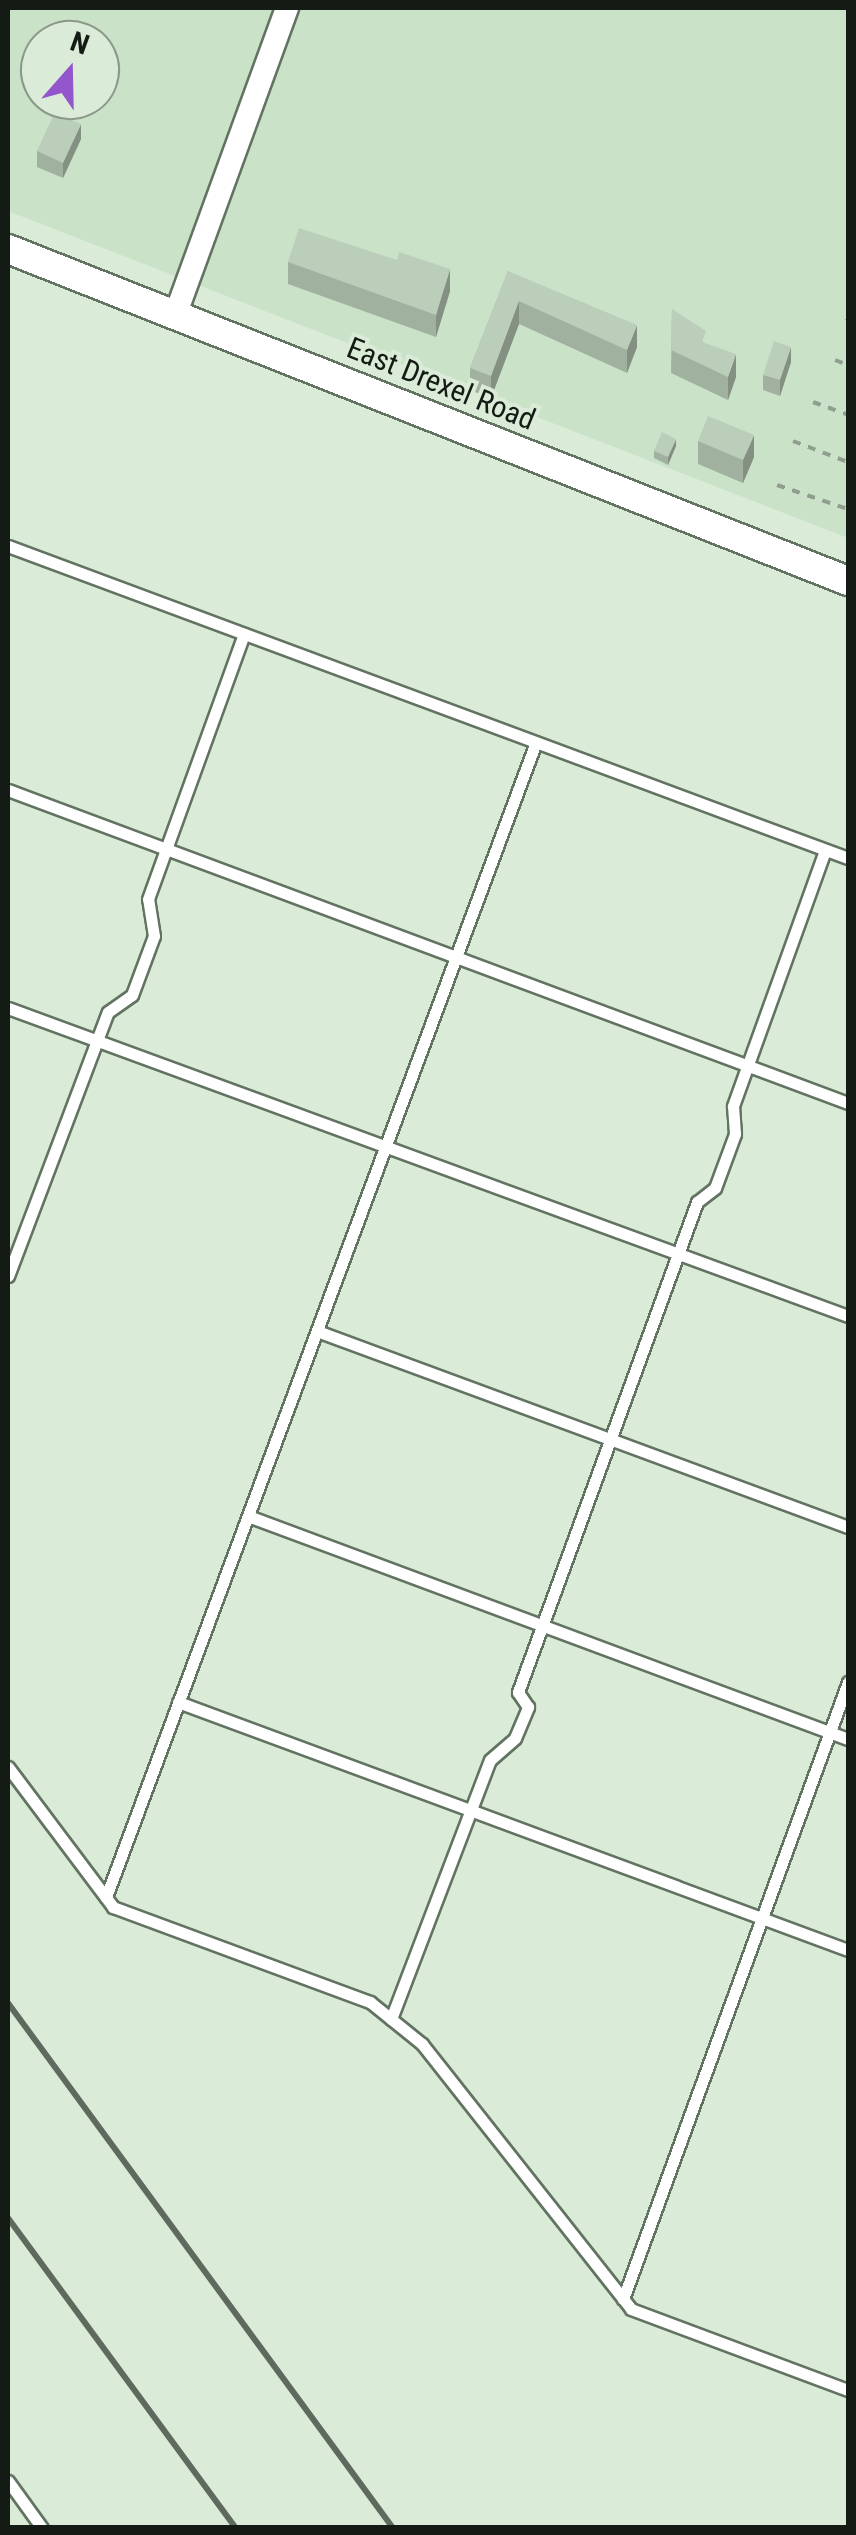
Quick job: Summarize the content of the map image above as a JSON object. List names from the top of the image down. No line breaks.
{"streets":{"street":["East Drexel Road"]},"north":"top"}
